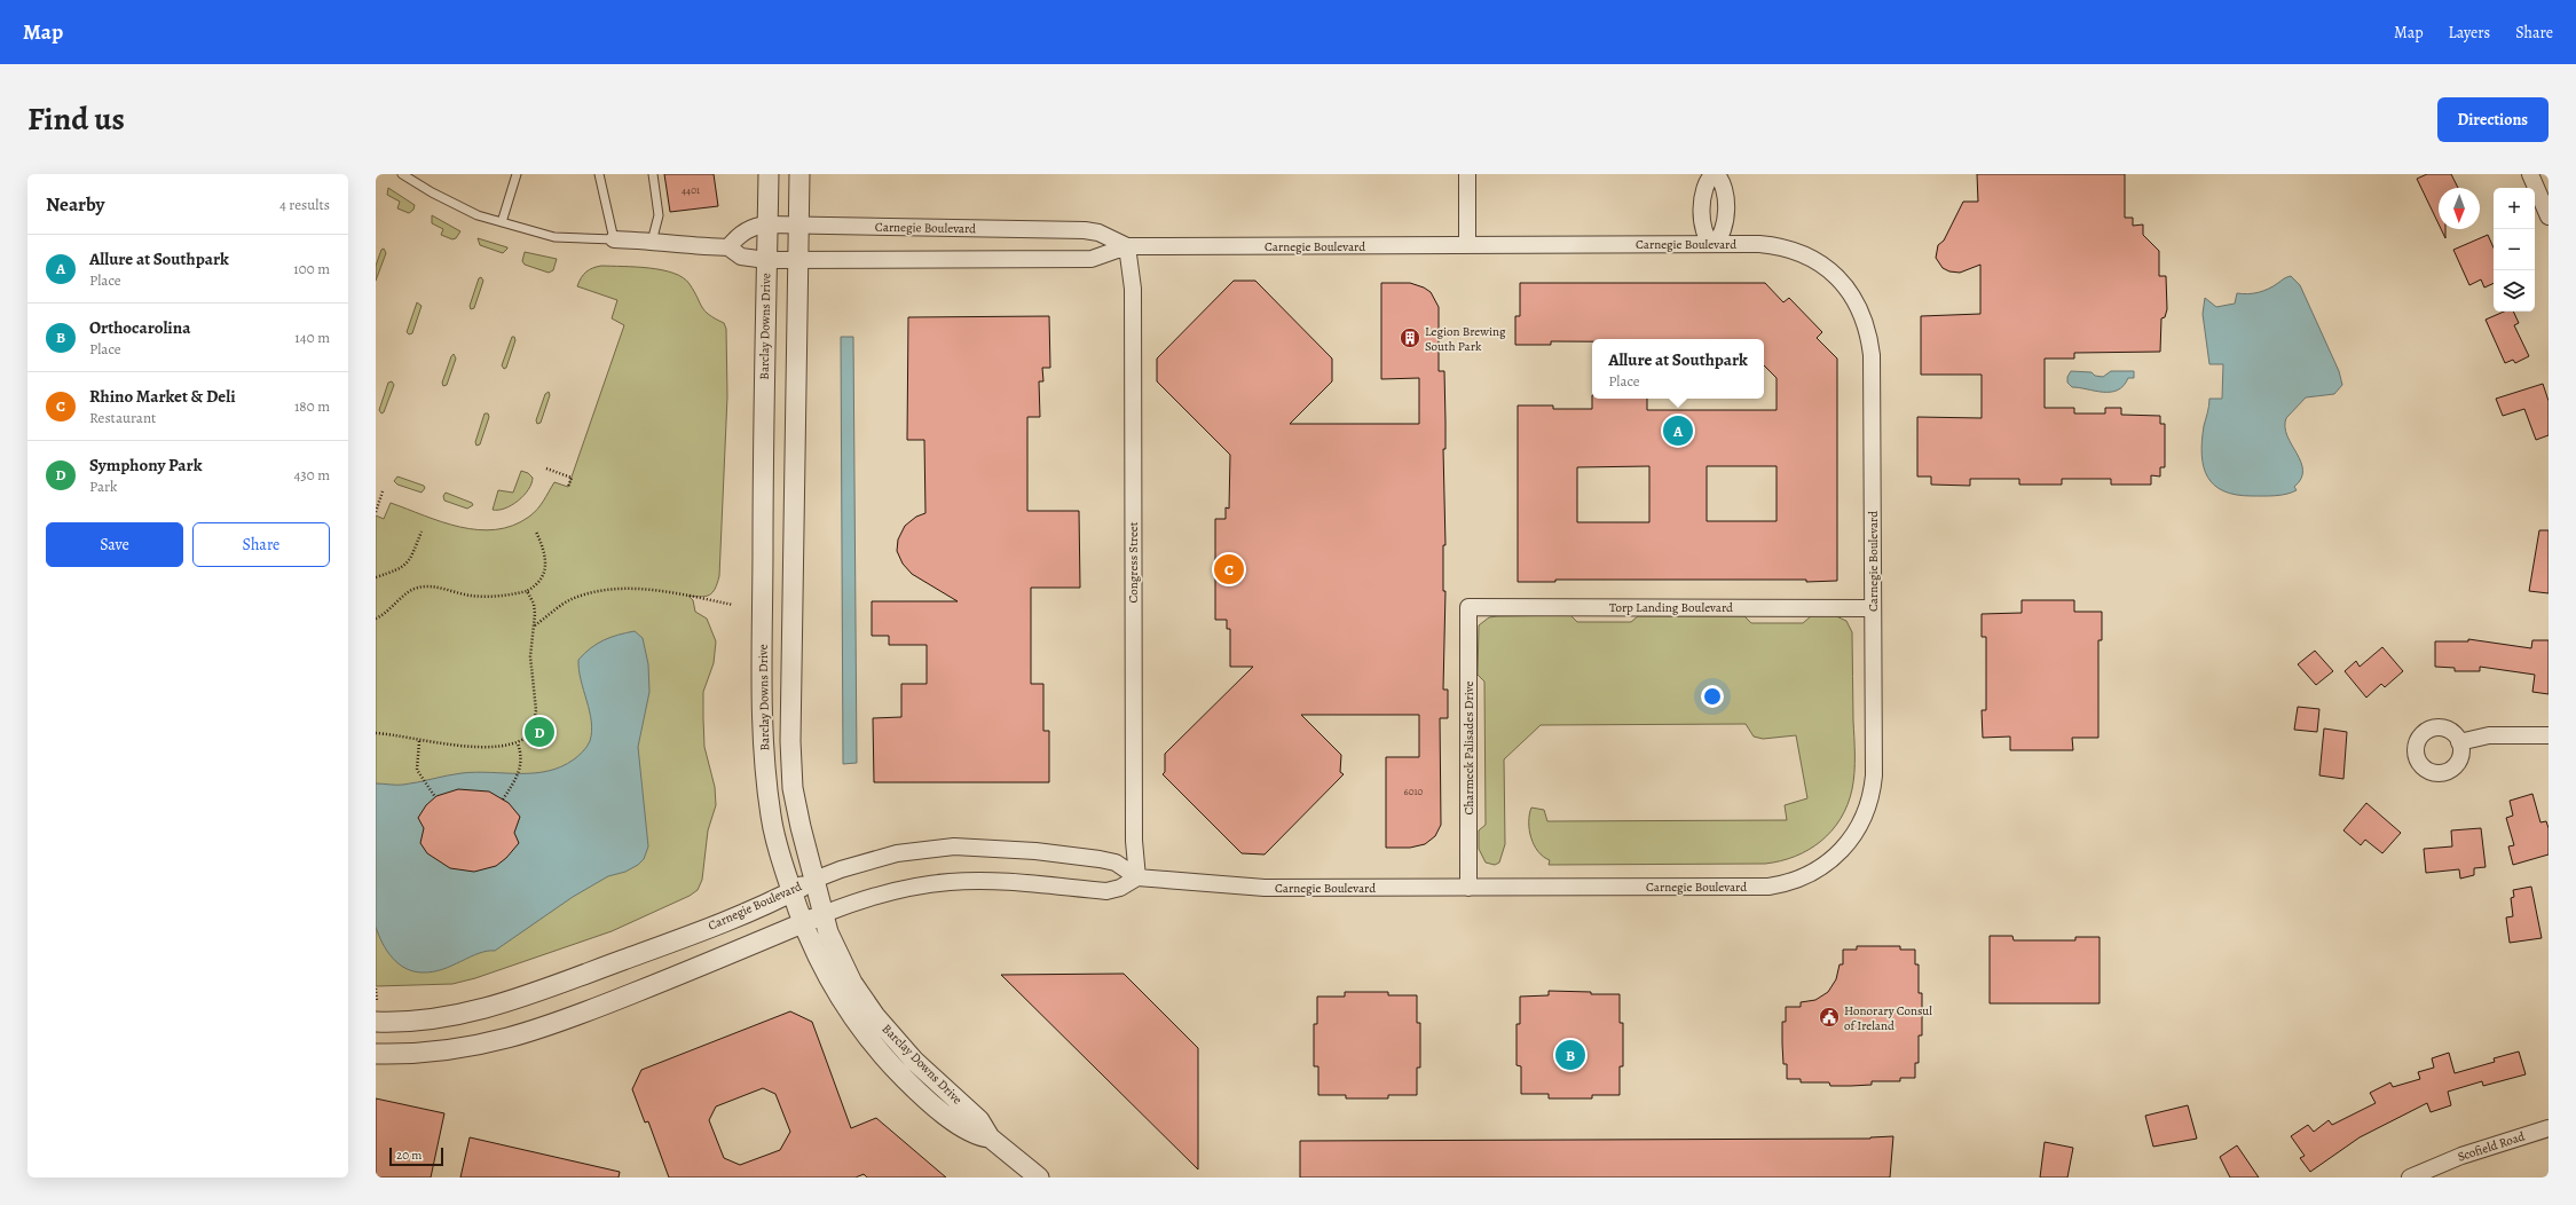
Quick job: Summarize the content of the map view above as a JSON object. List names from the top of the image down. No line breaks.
{"streets":{"street":["Carnegie Boulevard","Barclay Downs Drive","Congress Street","Torp Landing Boulevard","Charmeck Palisades Drive","Scofield Road"]},"crossings":[["Carnegie Boulevard","Barclay Downs Drive"],["Carnegie Boulevard","Congress Street"],["Carnegie Boulevard","Torp Landing Boulevard"],["Carnegie Boulevard","Charmeck Palisades Drive"],["Torp Landing Boulevard","Charmeck Palisades Drive"]],"places":{"building":["Legion Brewing South Park"],"public building":["Honorary Consul of Ireland"]},"house_numbers":["4401","6010"],"scale_bar":"20 m","north":"bottom","page":{"header":"Map","nav":["Map","Layers","Share"],"title":"Find us","buttons":["Directions",["Save","Share"]],"heading":["Nearby","4 results"],"map_buttons":["+","−"],"list":[{"mark":"A","name":"Allure at Southpark","note":"Place","value":"100 m"},{"mark":"B","name":"Orthocarolina","note":"Place","value":"140 m"},{"mark":"C","name":"Rhino Market & Deli","note":"Restaurant","value":"180 m"},{"mark":"D","name":"Symphony Park","note":"Park","value":"430 m"}],"popup":["Allure at Southpark","Place"],"pins":["A","C","D","B"],"scale":"20 m"}}
